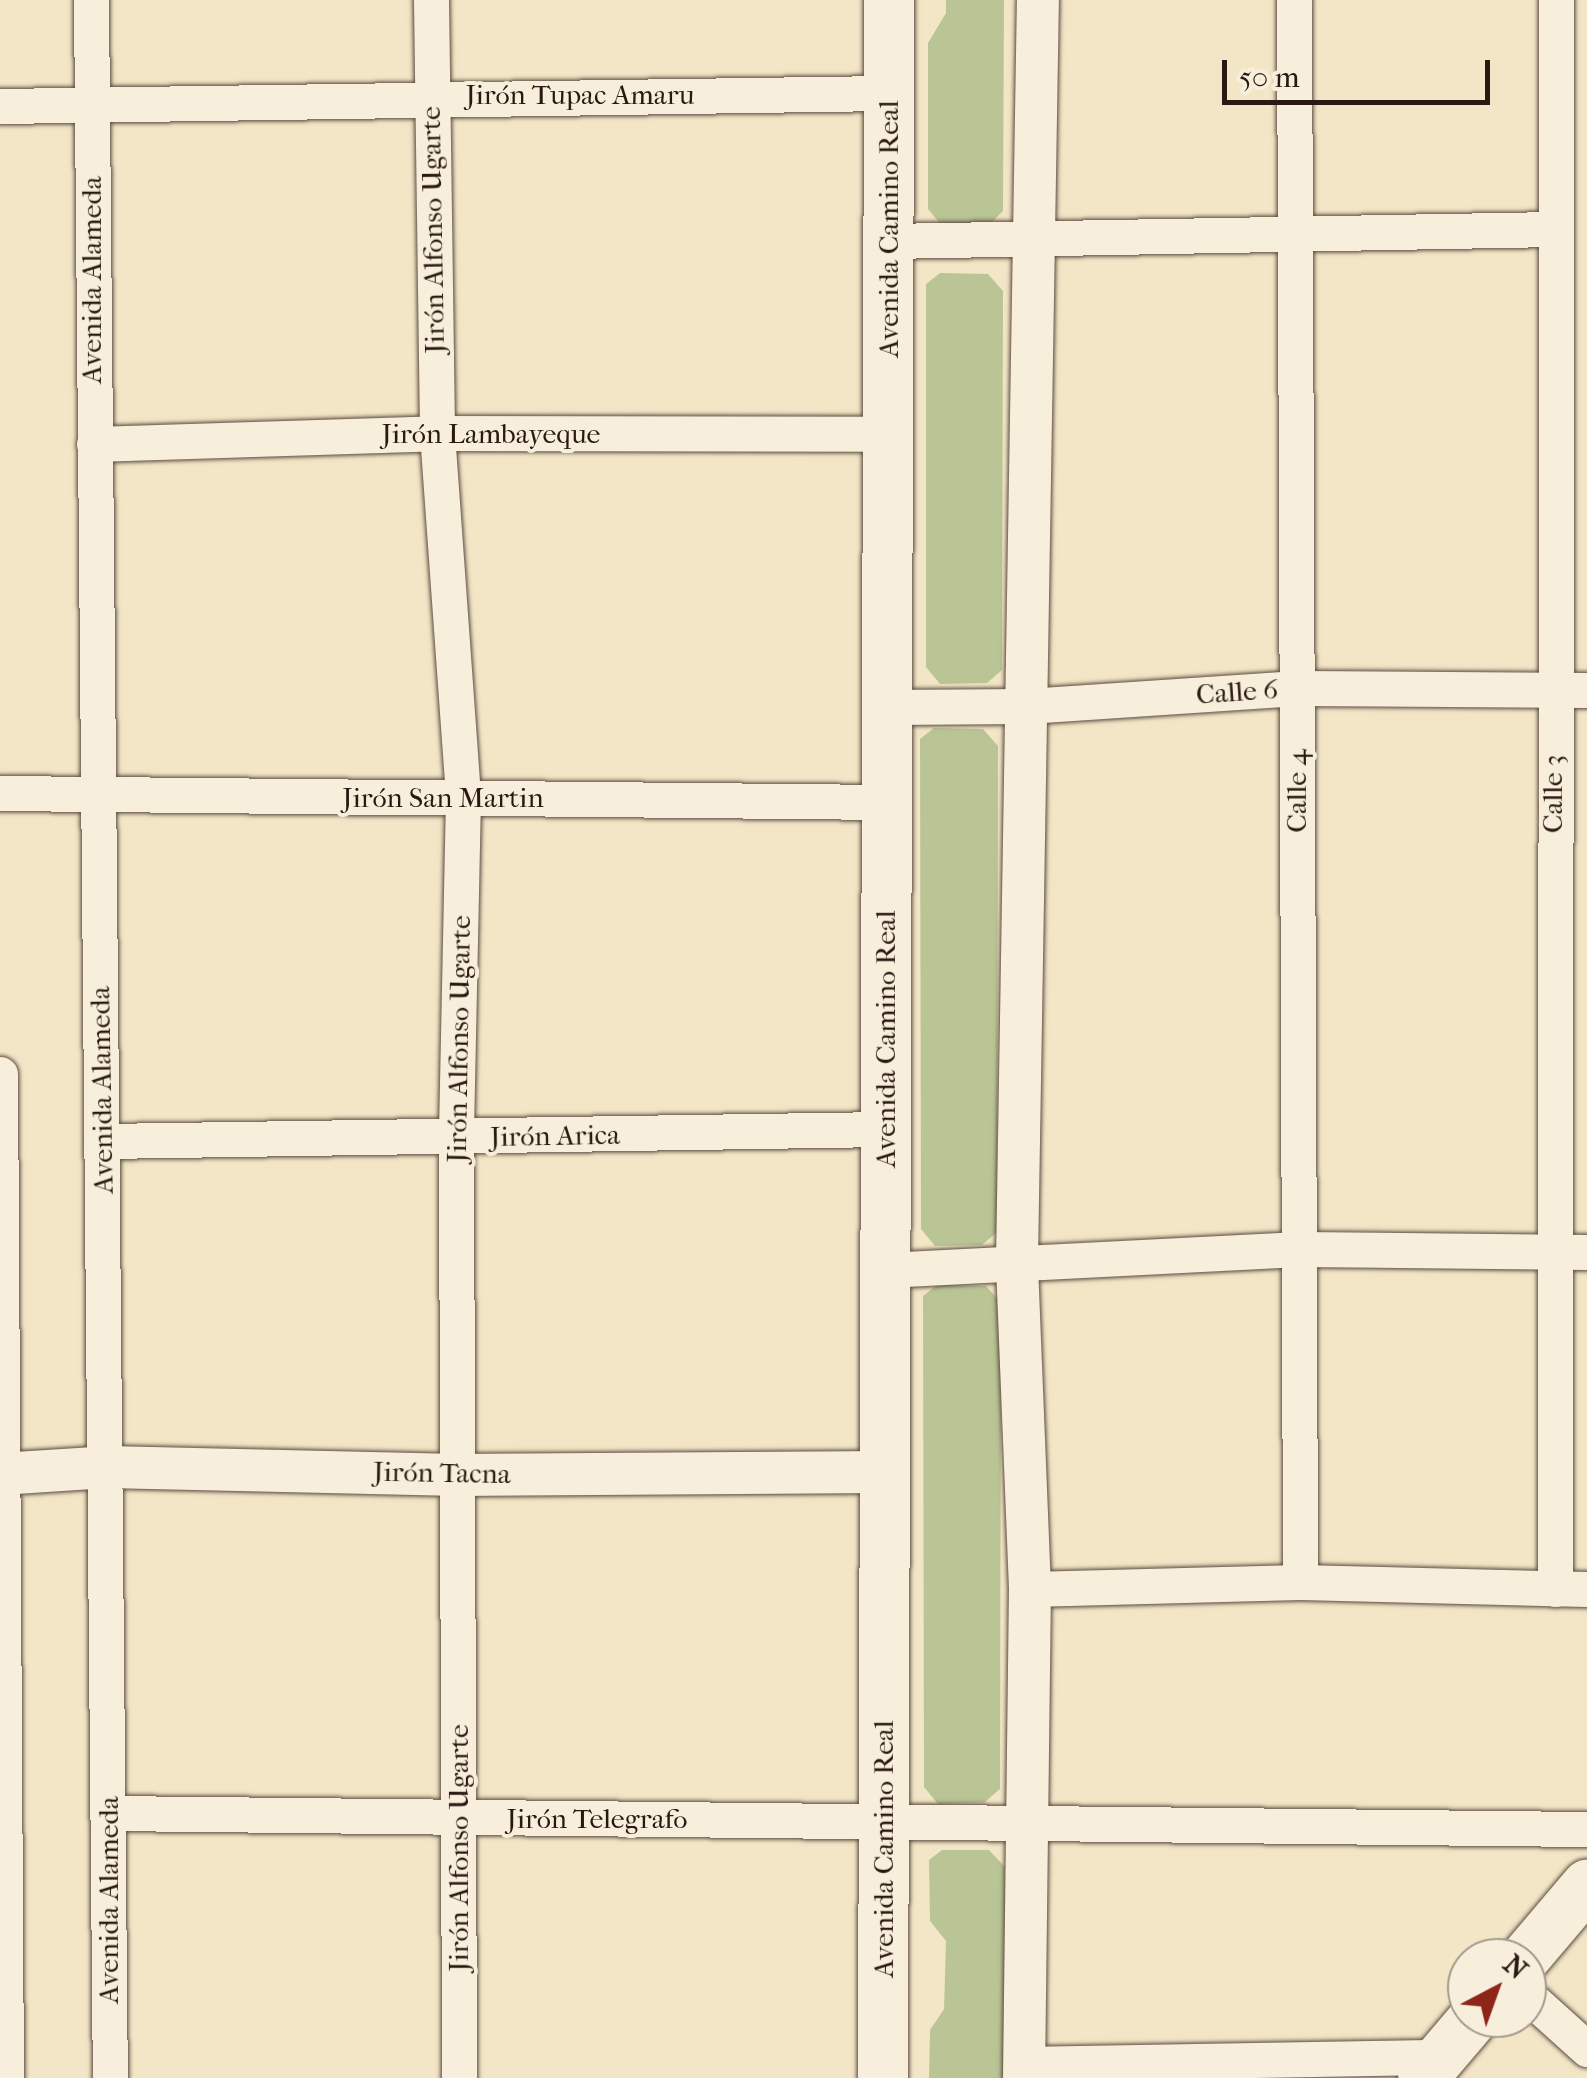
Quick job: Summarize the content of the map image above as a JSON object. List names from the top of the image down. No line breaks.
{"streets":{"main road":["Avenida Camino Real"],"street":["Jirón Tupac Amaru","Jirón Alfonso Ugarte","Avenida Alameda","Jirón Lambayeque","Calle 6","Calle 4","Calle 3","Jirón San Martin","Jirón Arica","Jirón Tacna","Jirón Telegrafo"]},"crossings":[["Jirón Tupac Amaru","Avenida Camino Real"],["Jirón Tupac Amaru","Jirón Alfonso Ugarte"],["Jirón Tupac Amaru","Avenida Alameda"],["Avenida Camino Real","Jirón Lambayeque"],["Avenida Camino Real","Calle 6"],["Avenida Camino Real","Jirón San Martin"],["Avenida Camino Real","Jirón Arica"],["Avenida Camino Real","Jirón Tacna"],["Avenida Camino Real","Jirón Telegrafo"],["Jirón Alfonso Ugarte","Jirón Lambayeque"],["Jirón Alfonso Ugarte","Jirón San Martin"],["Jirón Alfonso Ugarte","Jirón Arica"],["Jirón Alfonso Ugarte","Jirón Tacna"],["Jirón Alfonso Ugarte","Jirón Telegrafo"],["Avenida Alameda","Jirón Lambayeque"],["Avenida Alameda","Jirón San Martin"],["Avenida Alameda","Jirón Arica"],["Avenida Alameda","Jirón Tacna"],["Avenida Alameda","Jirón Telegrafo"],["Calle 6","Calle 4"],["Calle 6","Calle 3"]],"scale_bar":"50 m","north":"top right"}
